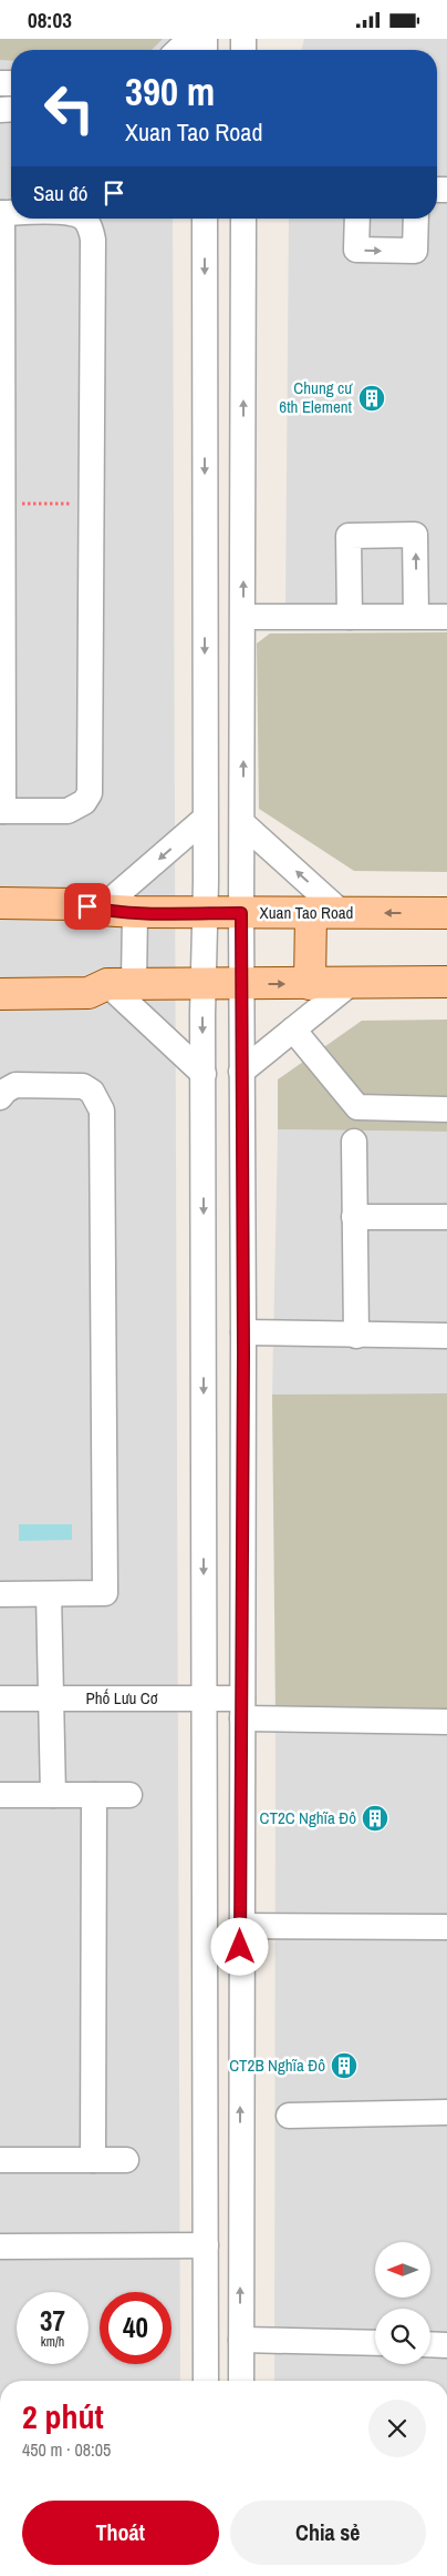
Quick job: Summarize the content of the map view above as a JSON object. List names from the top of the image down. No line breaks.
{"streets":{"main road":["Xuan Tao Road"],"street":["Phố Lưu Cơ"]},"places":{"building":["Chung cư 6th Element","CT2C Nghĩa Đô","CT2B Nghĩa Đô"]},"north":"left","page":{"status":"08:03","turn":["390 m","Xuan Tao Road"],"then":"Sau đó","speed":"37 km/h","limit":"40","heading":["2 phút","450 m · 08:05"],"buttons":["Thoát","Chia sẻ"]}}
